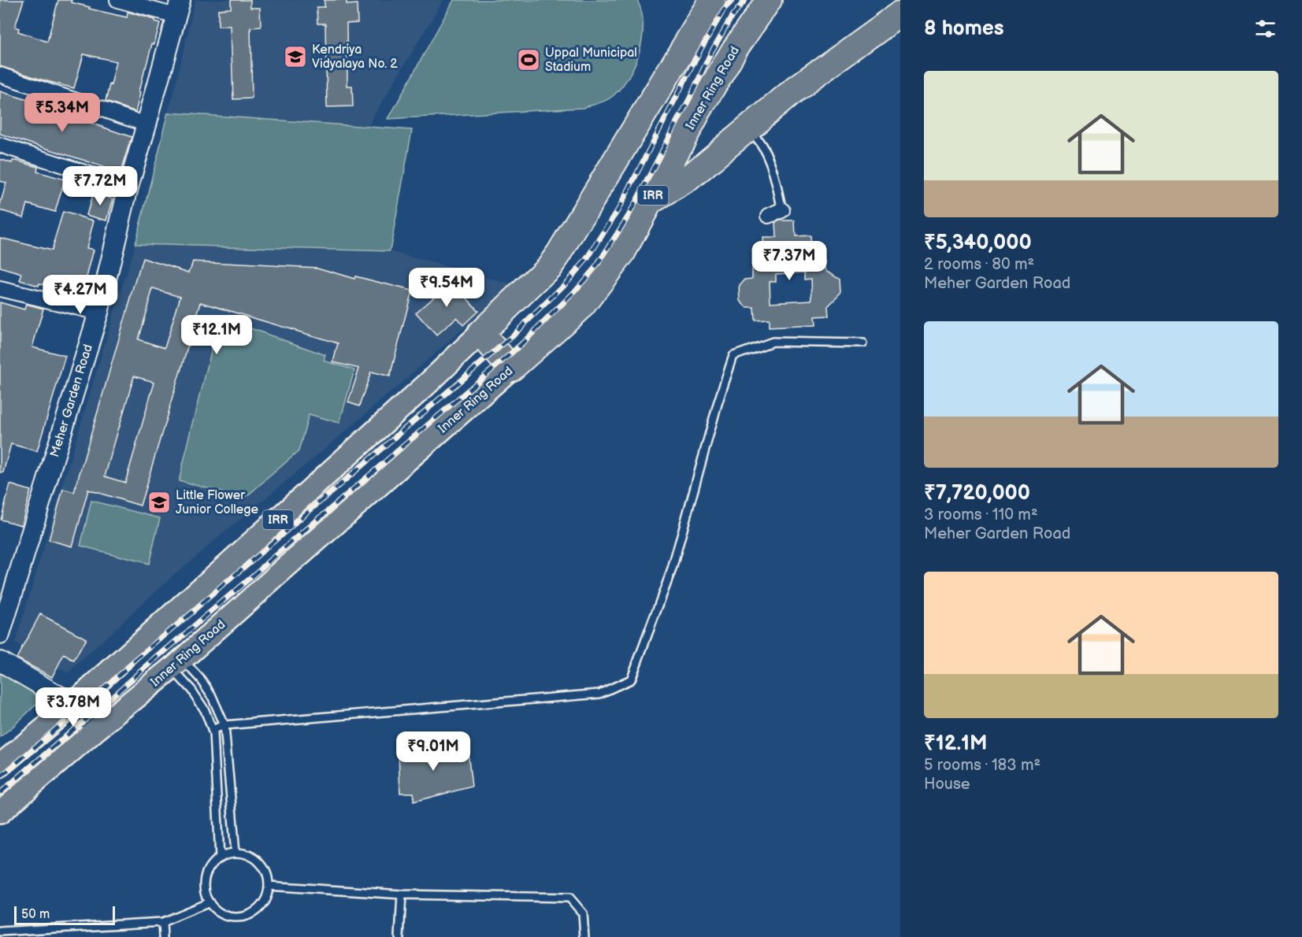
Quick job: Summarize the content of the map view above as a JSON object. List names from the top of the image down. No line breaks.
{"streets":{"highway":["Inner Ring Road","IRR"],"main road":["Meher Garden Road"]},"crossings":[["Inner Ring Road","IRR"]],"places":{"school or university":["Kendriya Vidyalaya No. 2","Little Flower Junior College"],"sports":["Uppal Municipal Stadium"]},"scale_bar":"50 m","page":{"heading":"8 homes","list":[{"name":"₹5,340,000","note":"2 rooms · 80 m² · Meher Garden Road"},{"name":"₹7,720,000","note":"3 rooms · 110 m² · Meher Garden Road"},{"name":"₹12.1M","note":"5 rooms · 183 m² · House"}],"price":["₹5.34M","₹7.72M","₹7.37M","₹9.54M","₹4.27M","₹12.1M","₹3.78M","₹9.01M"],"scale":"50 m"}}
